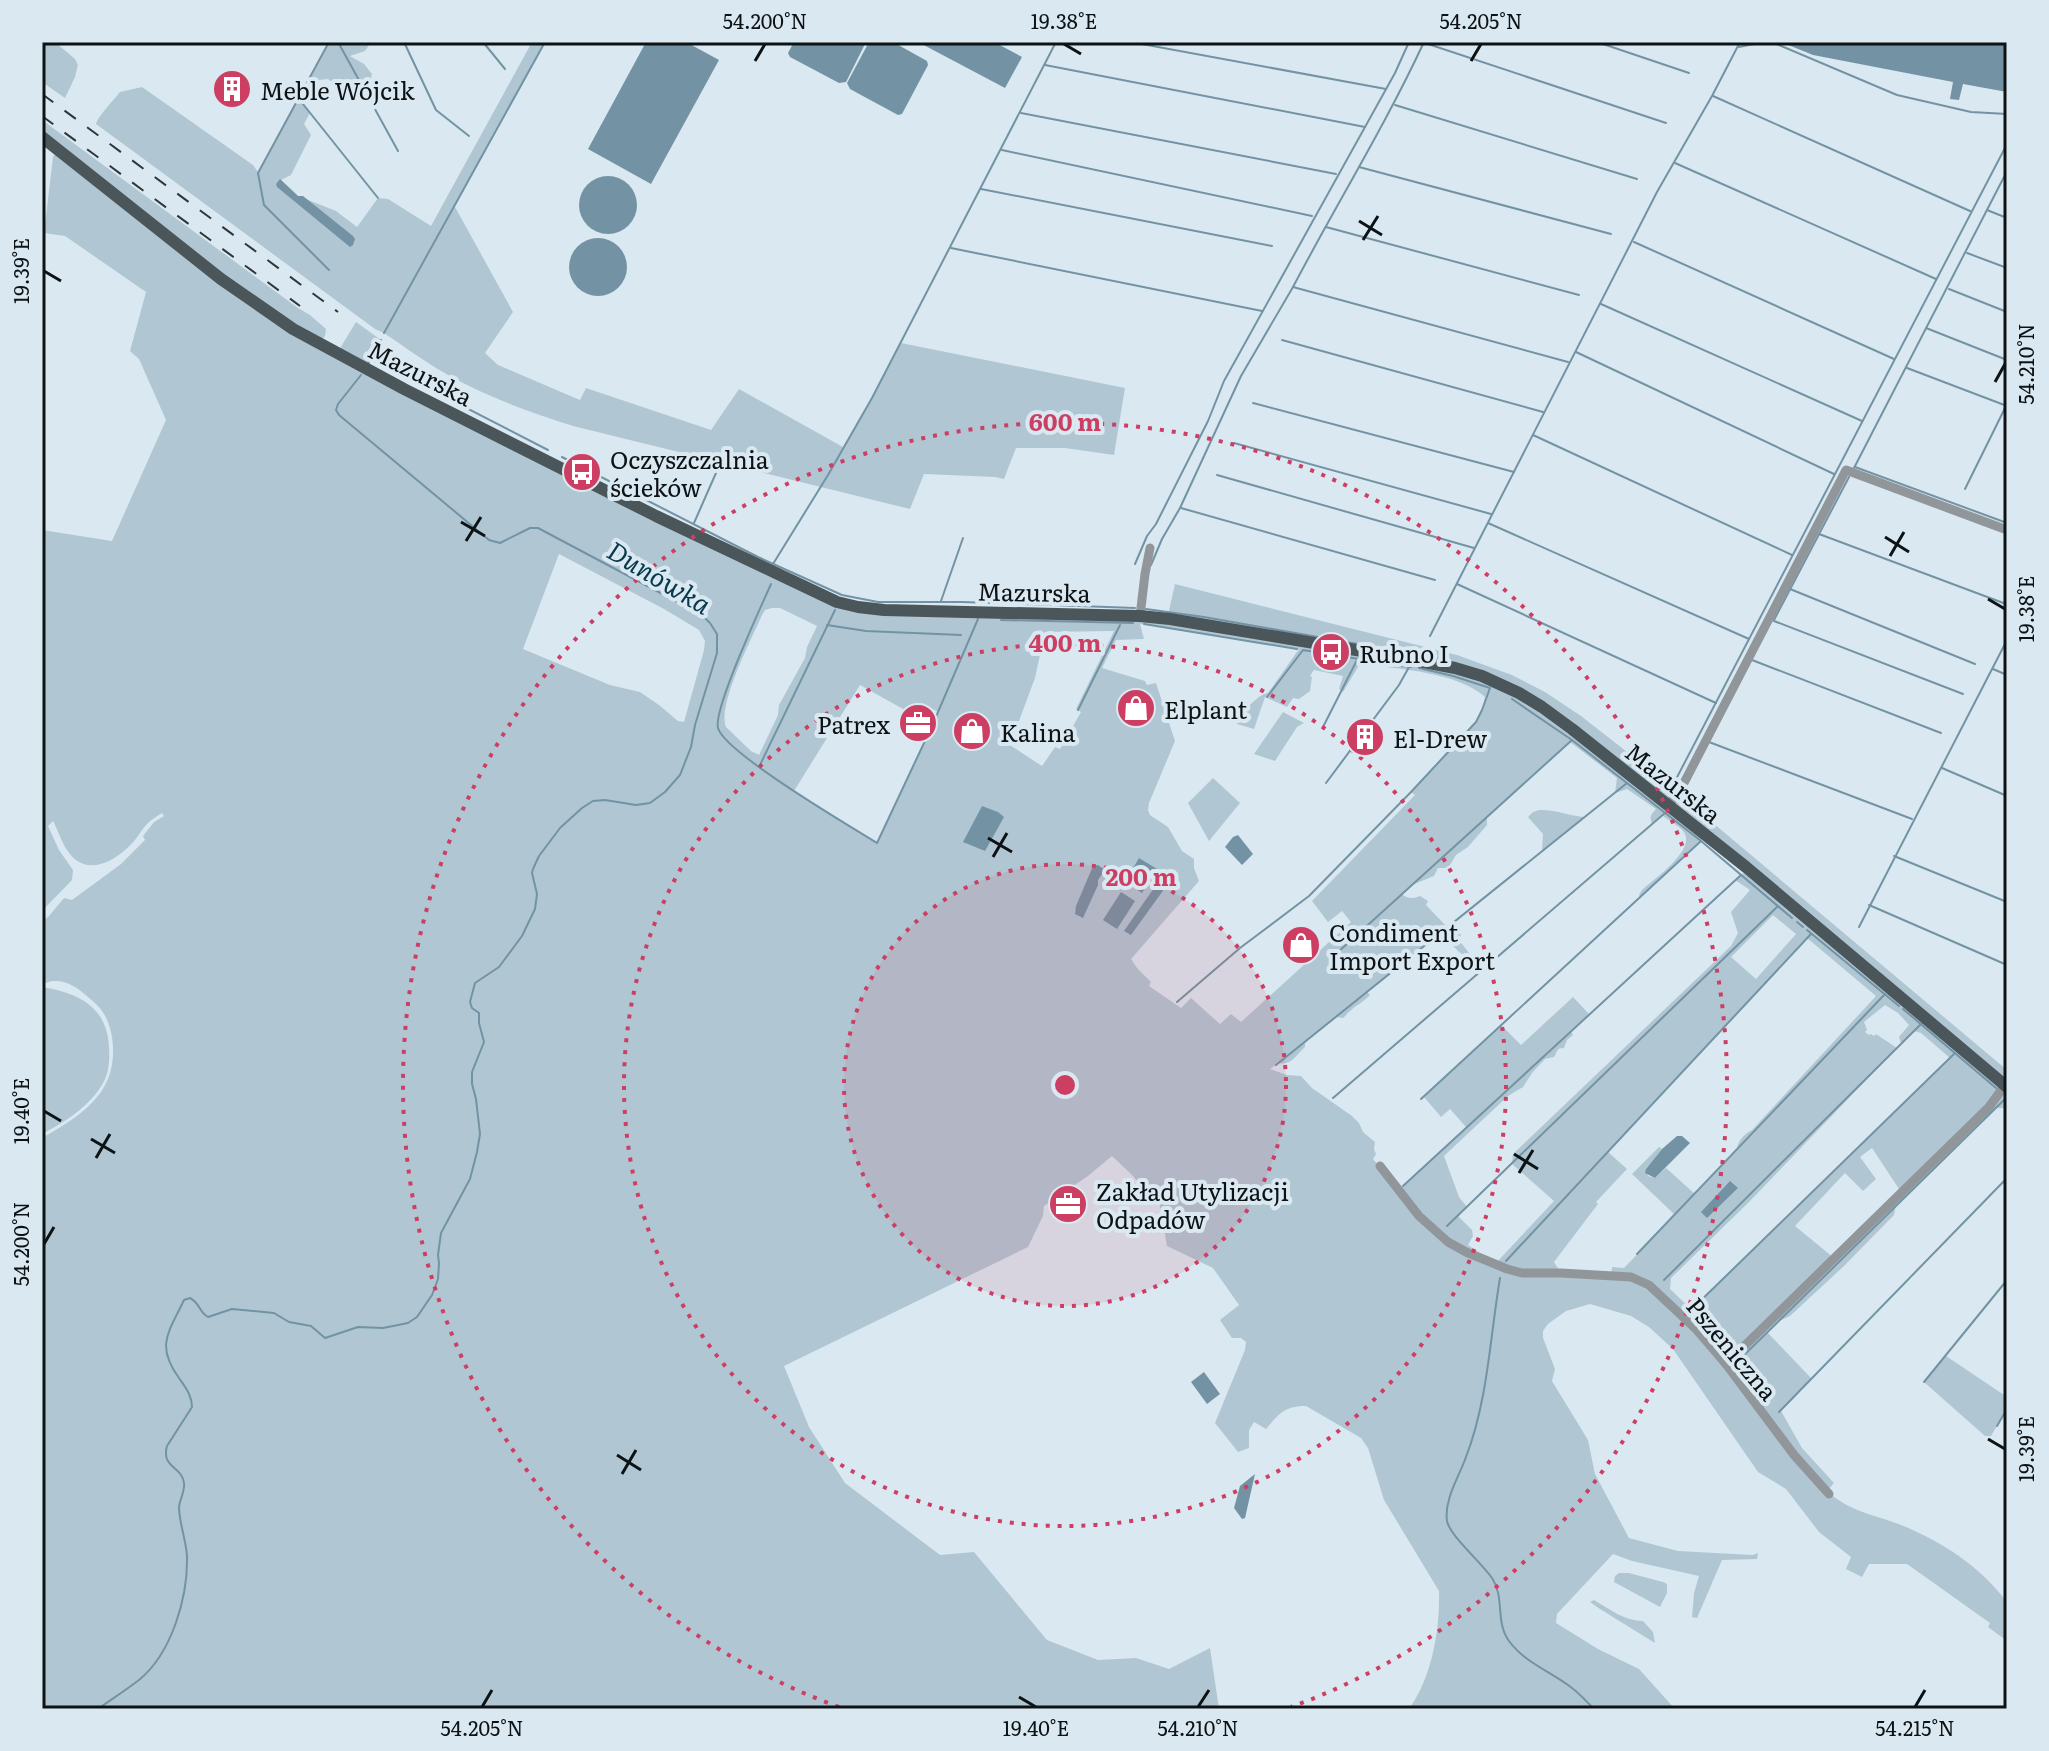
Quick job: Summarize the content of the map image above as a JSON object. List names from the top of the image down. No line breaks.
{"streets":{"main road":["Mazurska"],"street":["Pszeniczna"]},"water":["Dunówka"],"places":{"building":["Meble Wójcik","El-Drew"],"bus stop":["Oczyszczalnia ścieków","Rubno I"],"shop":["Elplant","Kalina","Condiment Import Export"],"office":["Patrex","Zakład Utylizacji Odpadów"]},"coordinates":["54.200°N","19.38°E","54.205°N","19.39°E","54.210°N","19.40°E","54.215°N"],"rings":["600 m","400 m","200 m"]}
